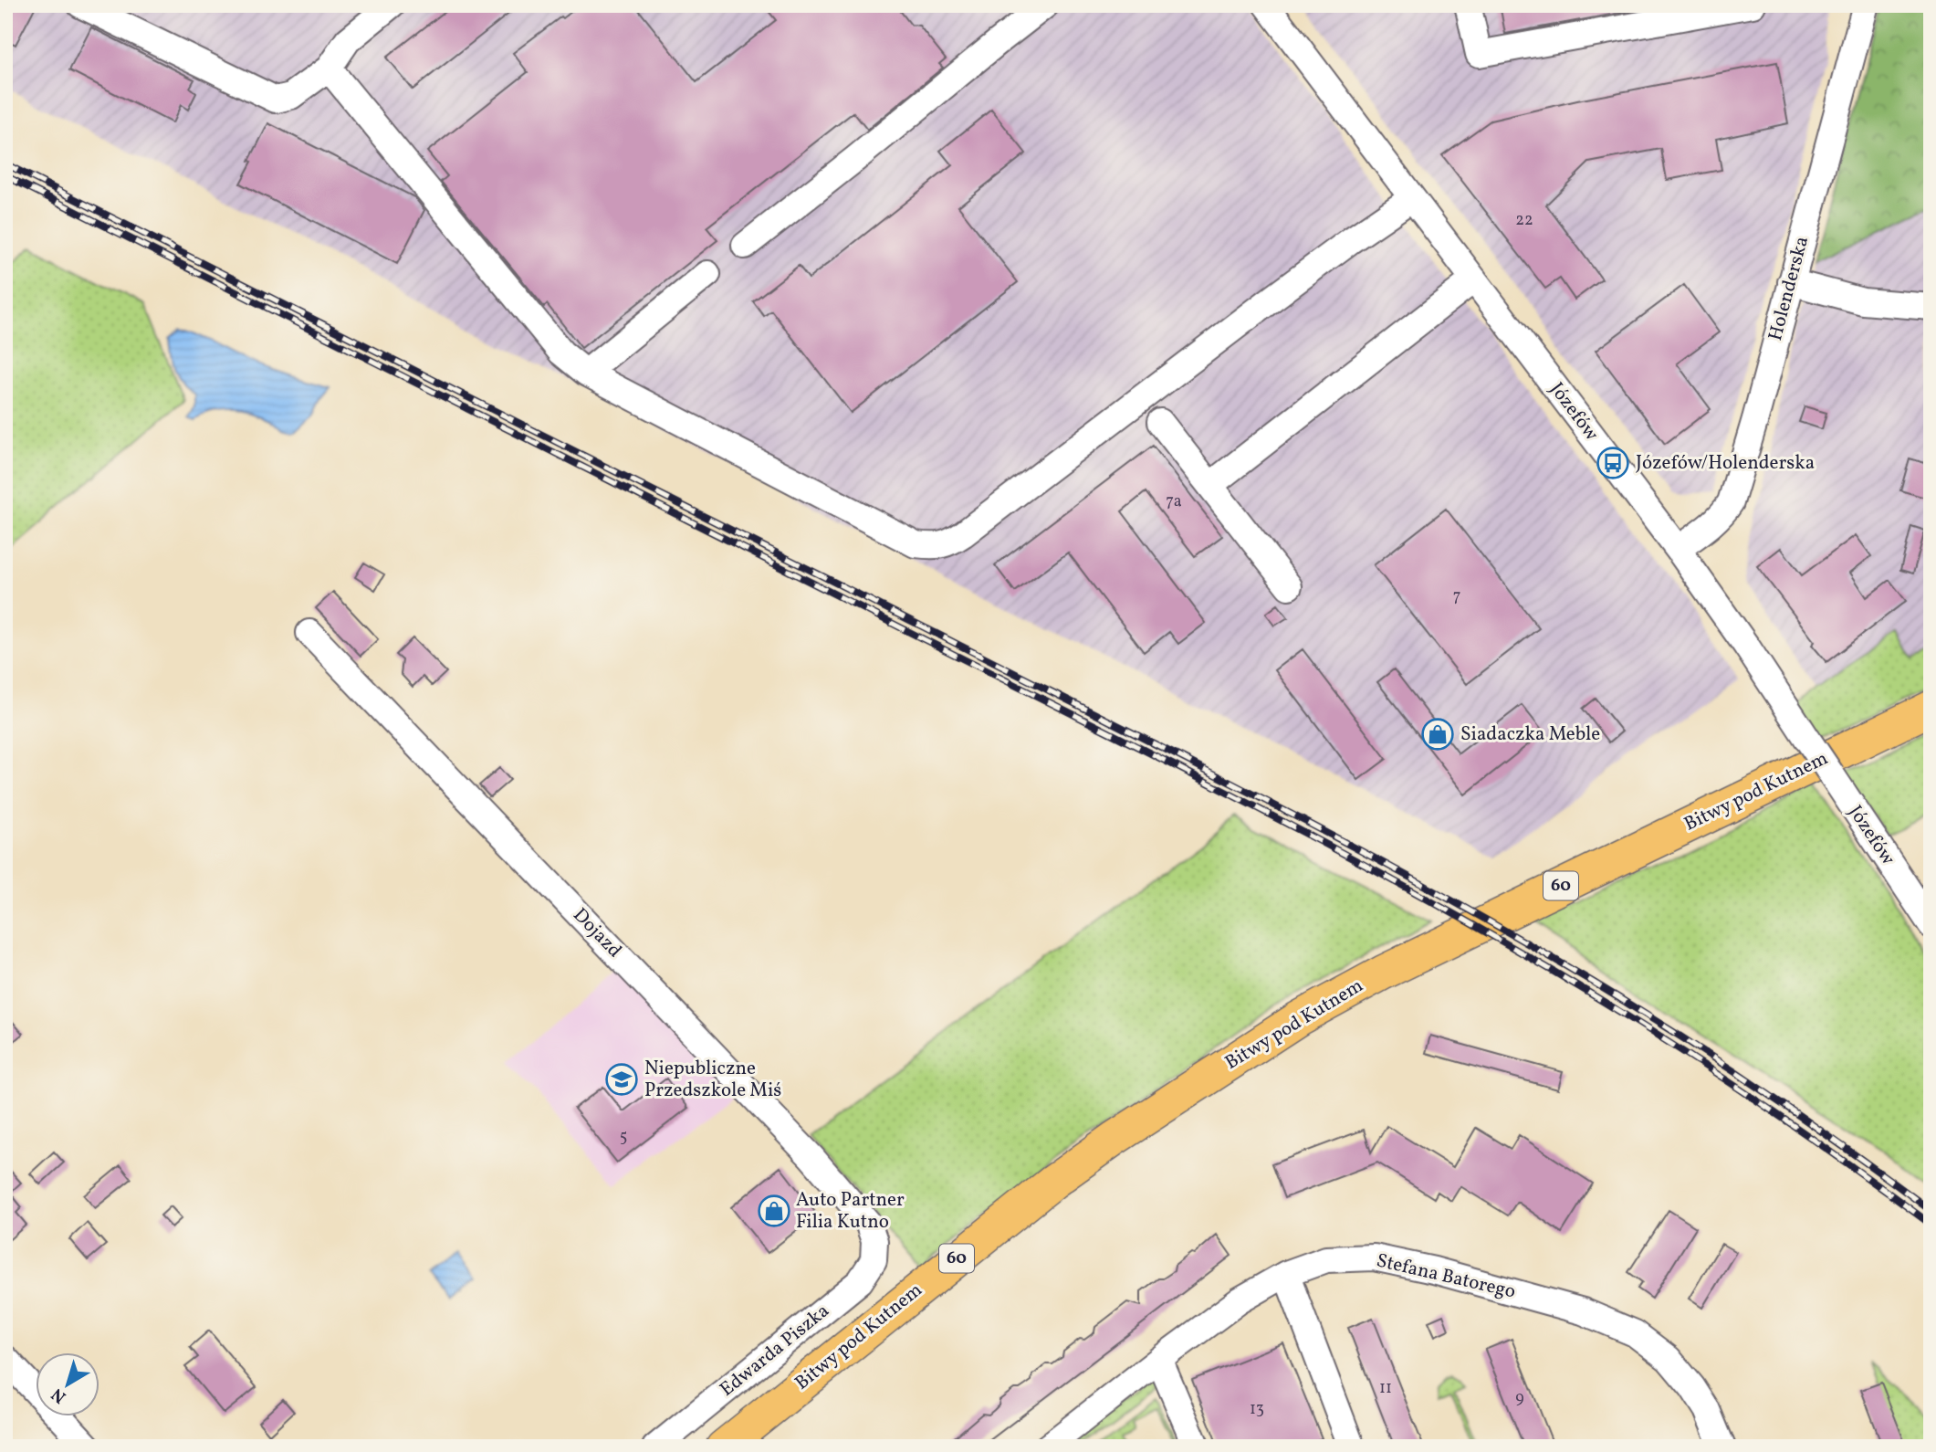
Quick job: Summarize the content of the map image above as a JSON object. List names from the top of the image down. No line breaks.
{"streets":{"main road":["Bitwy pod Kutnem","60"],"street":["Holenderska","Józefów","Dojazd","Stefana Batorego","Edwarda Piszka"]},"crossings":[["Holenderska","Józefów"],["Dojazd","Edwarda Piszka"]],"places":{"bus stop":["Józefów/Holenderska"],"shop":["Siadaczka Meble","Auto Partner Filia Kutno"],"school or university":["Niepubliczne Przedszkole Miś"]},"house_numbers":["22","7a","7","5","11","9","13"],"north":"bottom left"}
